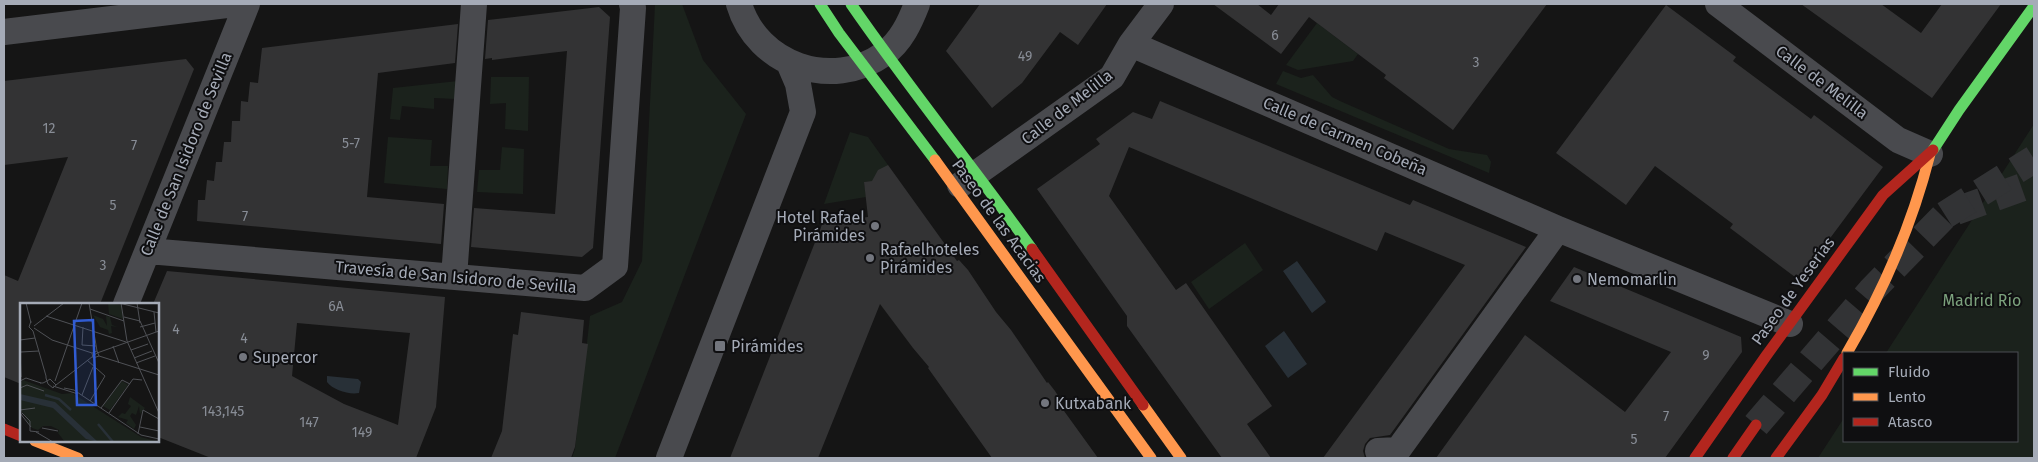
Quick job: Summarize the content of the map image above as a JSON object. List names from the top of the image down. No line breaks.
{"streets":{"main road":["Paseo de las Acacias","Paseo de Yeserías"],"street":["Calle de Melilla","Calle de Carmen Cobeña","Calle de San Isidoro de Sevilla","Travesía de San Isidoro de Sevilla"]},"crossings":[["Calle de Melilla","Calle de Carmen Cobeña"],["Calle de Melilla","Paseo de las Acacias"],["Calle de Melilla","Paseo de Yeserías"],["Calle de Carmen Cobeña","Paseo de Yeserías"],["Calle de San Isidoro de Sevilla","Travesía de San Isidoro de Sevilla"]],"parks":["Madrid Río"],"places":{"other":["Hotel Rafael Pirámides","Rafaelhoteles Pirámides","Nemomarlin","Supercor","Kutxabank"],"transit":["Pirámides"]},"house_numbers":["6","49","3","12","5-7","7","5","7","3","6A","4","4","9","143,145","7","147","149","5"],"legend":["Fluido","Lento","Atasco"]}
